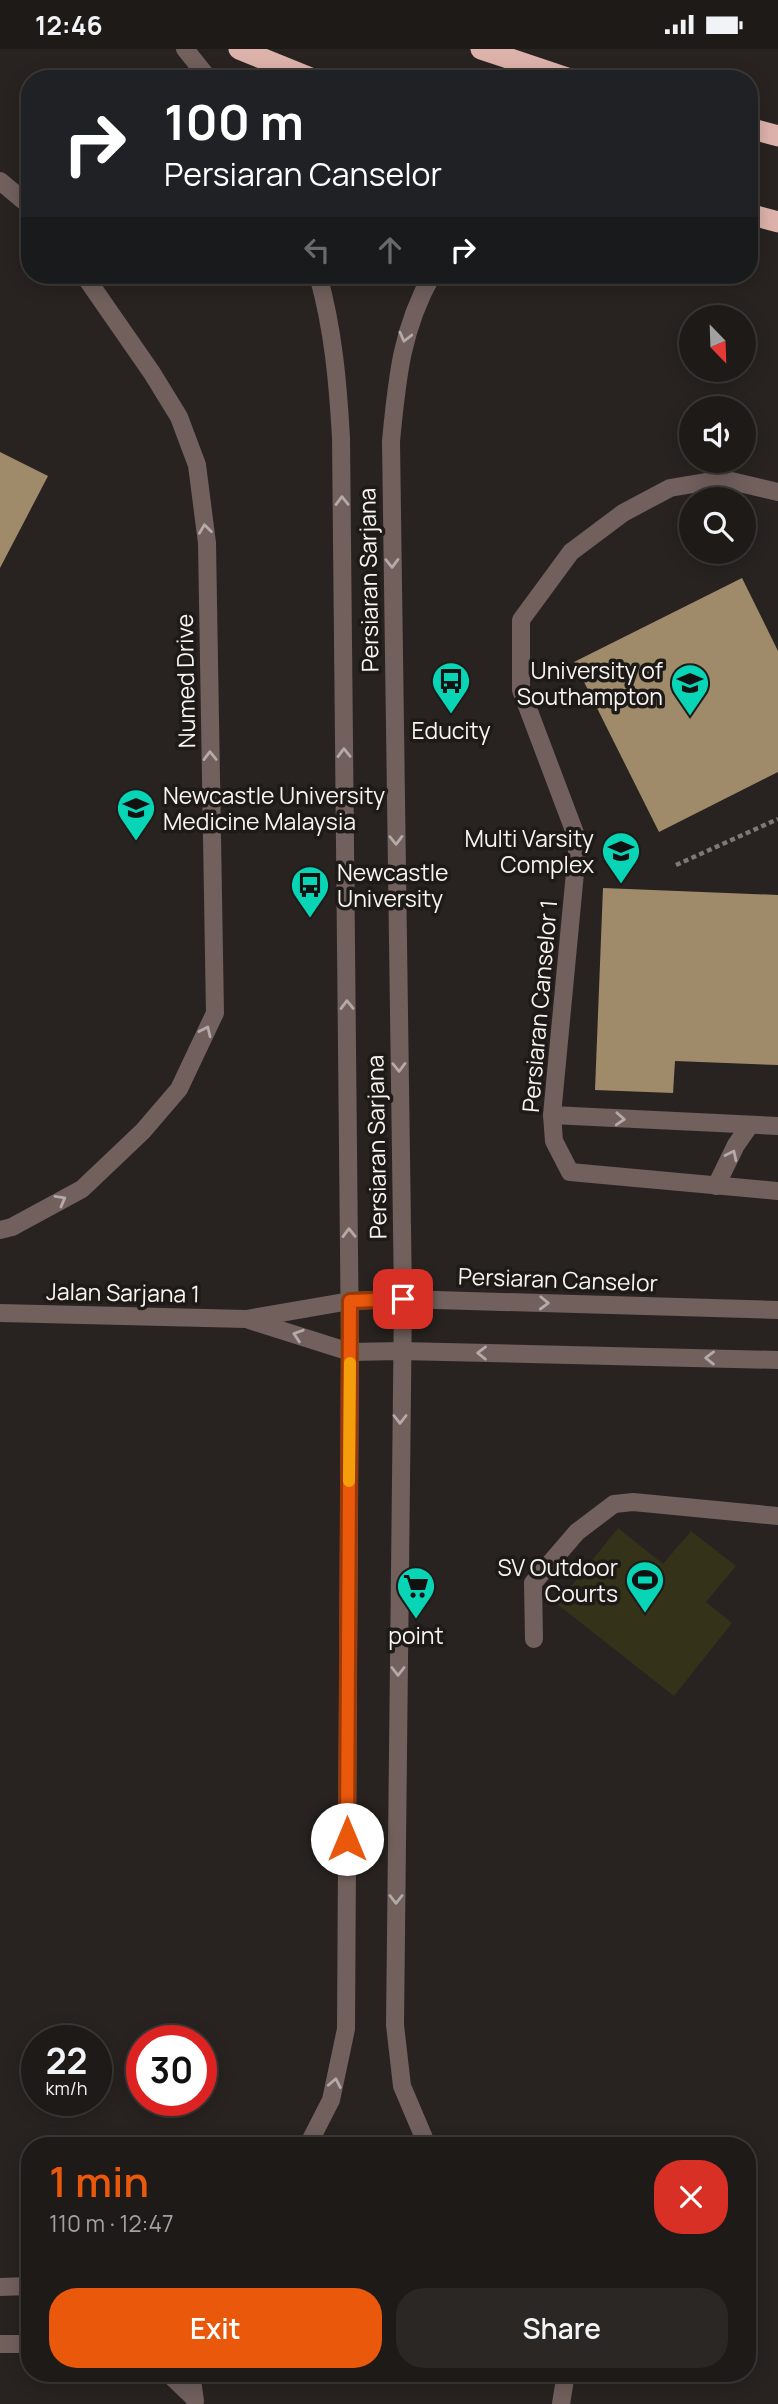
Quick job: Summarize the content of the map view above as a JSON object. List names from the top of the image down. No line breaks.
{"streets":{"street":["Persiaran Sarjana","Numed Drive","Persiaran Canselor 1","Persiaran Canselor","Jalan Sarjana 1"]},"crossings":[["Persiaran Sarjana","Persiaran Canselor"],["Persiaran Canselor","Jalan Sarjana 1"]],"one_way":["Numed Drive"],"places":{"bus stop":["Educity","Newcastle University"],"school or university":["University of Southampton","Newcastle University Medicine Malaysia","Multi Varsity Complex"],"sports":["SV Outdoor Courts"],"supermarket":["point"]},"north":"bottom right","page":{"status":"12:46","turn":["100 m","Persiaran Canselor"],"speed":"22 km/h","limit":"30","heading":["1 min","110 m · 12:47"],"buttons":["Exit","Share"]}}
